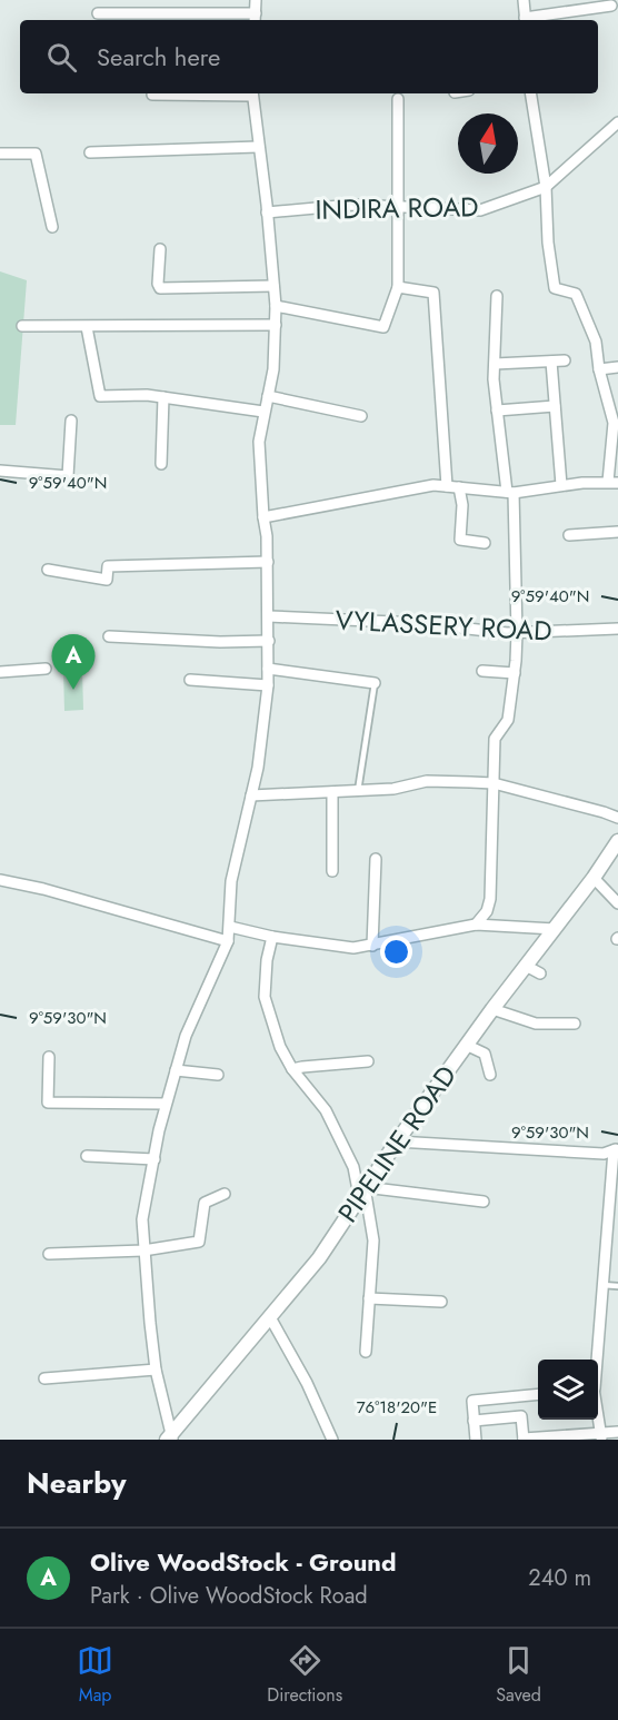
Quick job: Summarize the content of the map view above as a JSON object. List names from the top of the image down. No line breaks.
{"streets":{"street":["INDIRA ROAD","VYLASSERY ROAD","PIPELINE ROAD"]},"north":"top","page":{"search":"Search here","pins":"A","heading":"Nearby","list":[{"mark":"A","name":"Olive WoodStock - Ground","note":"Park · Olive WoodStock Road","value":"240 m"}],"nav":["Map","Directions","Saved"]},"coordinates":["9°59'40\"N","9°59'30\"N","76°18'20\"E"]}
